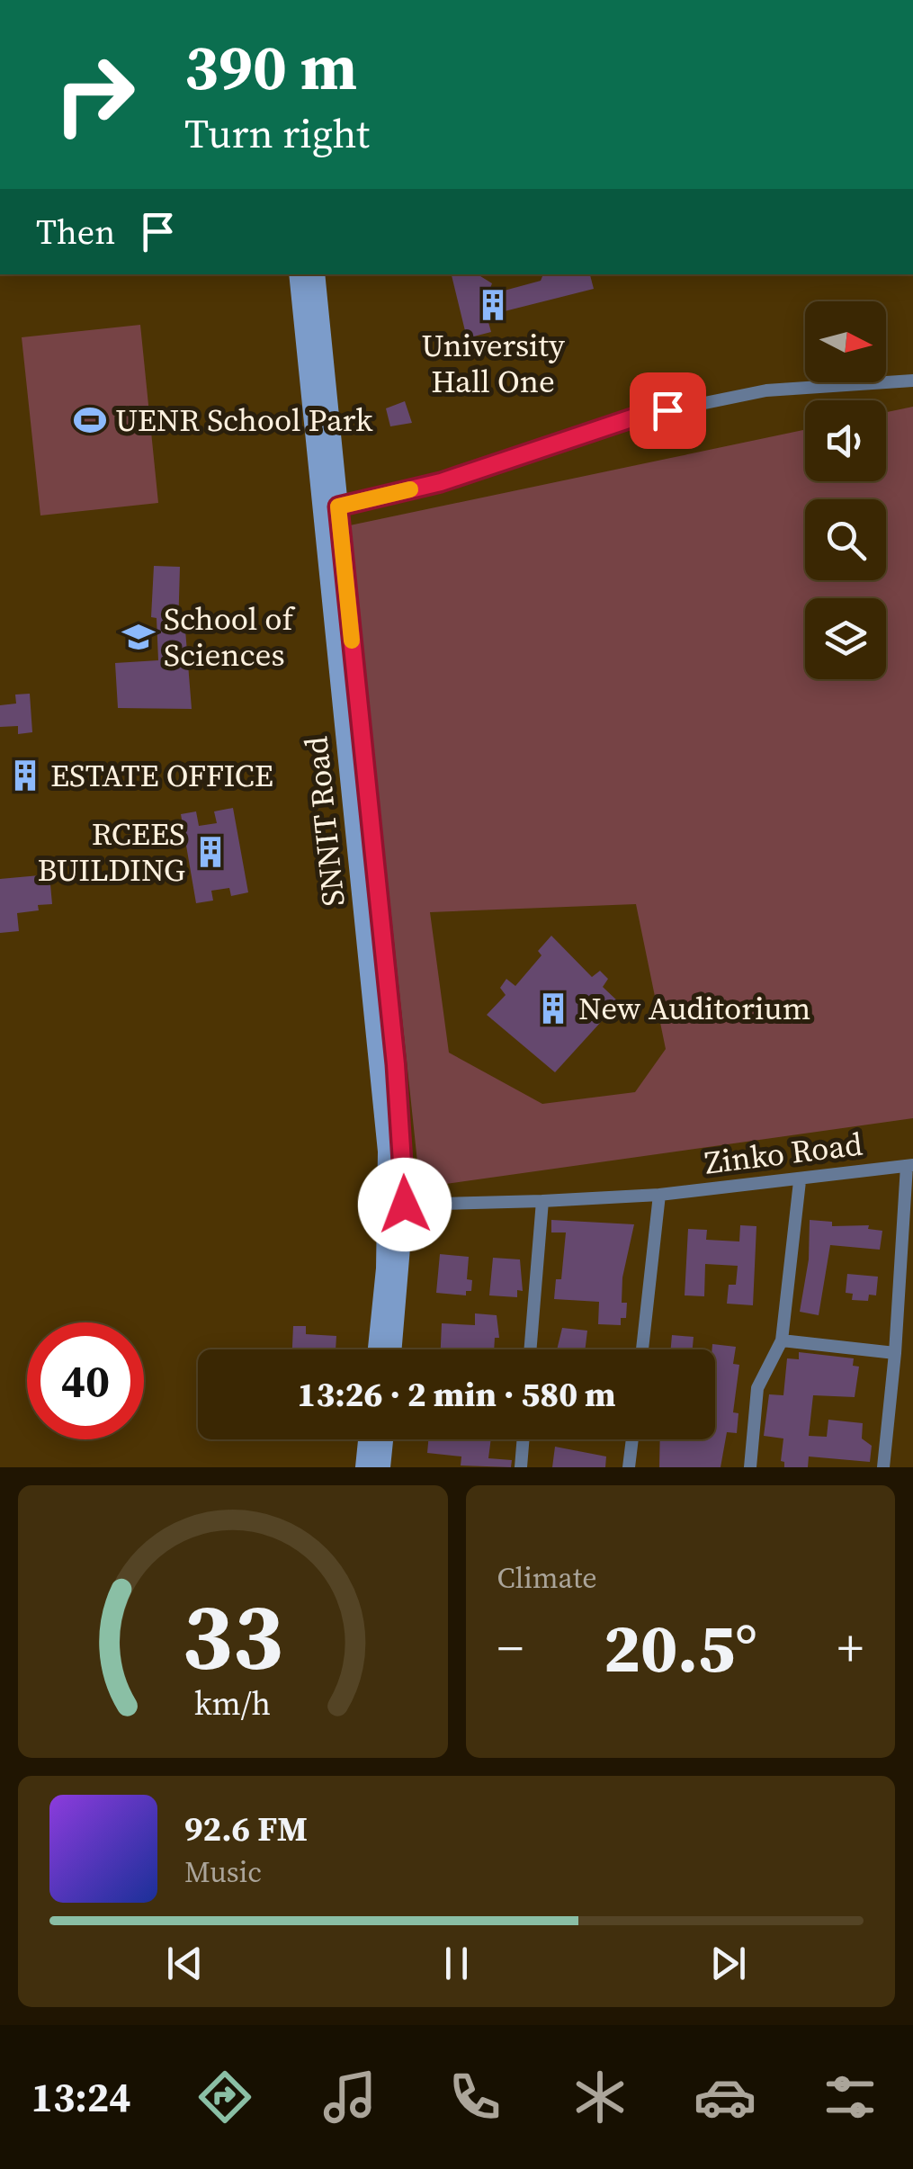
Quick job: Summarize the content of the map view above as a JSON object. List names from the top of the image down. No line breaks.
{"streets":{"street":["SNNIT Road","Zinko Road"]},"crossings":[["SNNIT Road","Zinko Road"]],"places":{"building":["University Hall One","ESTATE OFFICE","RCEES BUILDING","New Auditorium"],"sports":["UENR School Park"],"school or university":["School of Sciences"]},"north":"right","page":{"turn":["390 m","Turn right"],"then":"Then","limit":"40","trip":"13:26 · 2 min · 580 m","tile":"Climate","heat":["−","20.5°","+"],"song":["92.6 FM","Music"],"tabs":"13:24","gauge":["33","km/h"]}}
